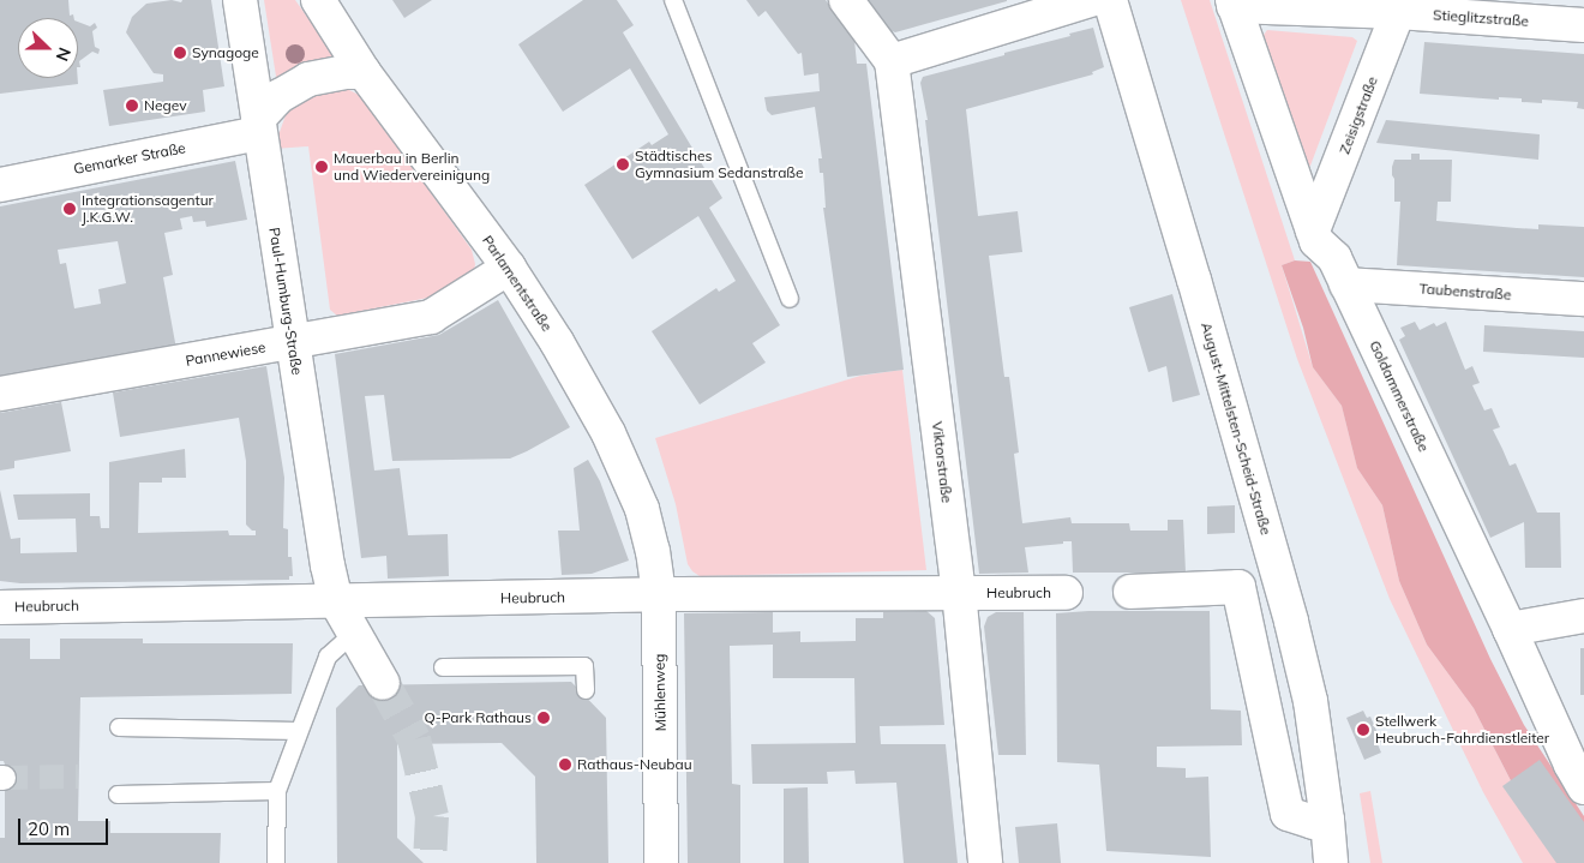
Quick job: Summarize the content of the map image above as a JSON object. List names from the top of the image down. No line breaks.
{"streets":{"street":["Stieglitzstraße","Zeisigstraße","Gemarker Straße","Parlamentstraße","Taubenstraße","Paul-Humburg-Straße","Pannewiese","Goldammerstraße","August-Mittelsten-Scheid-Straße","Viktorstraße","Heubruch","Mühlenweg"]},"crossings":[["Stieglitzstraße","Zeisigstraße"],["Stieglitzstraße","Goldammerstraße"],["Zeisigstraße","Goldammerstraße"],["Gemarker Straße","Paul-Humburg-Straße"],["Parlamentstraße","Pannewiese"],["Parlamentstraße","Heubruch"],["Parlamentstraße","Mühlenweg"],["Taubenstraße","Goldammerstraße"],["Paul-Humburg-Straße","Pannewiese"],["Paul-Humburg-Straße","Heubruch"],["Viktorstraße","Heubruch"],["Heubruch","Mühlenweg"]],"places":["Synagoge","Negev","Städtisches Gymnasium Sedanstraße","Mauerbau in Berlin und Wiedervereinigung","Integrationsagentur J.K.G.W.","Q-Park Rathaus","Stellwerk Heubruch-Fahrdienstleiter","Rathaus-Neubau"],"scale_bar":"20 m","north":"right"}
